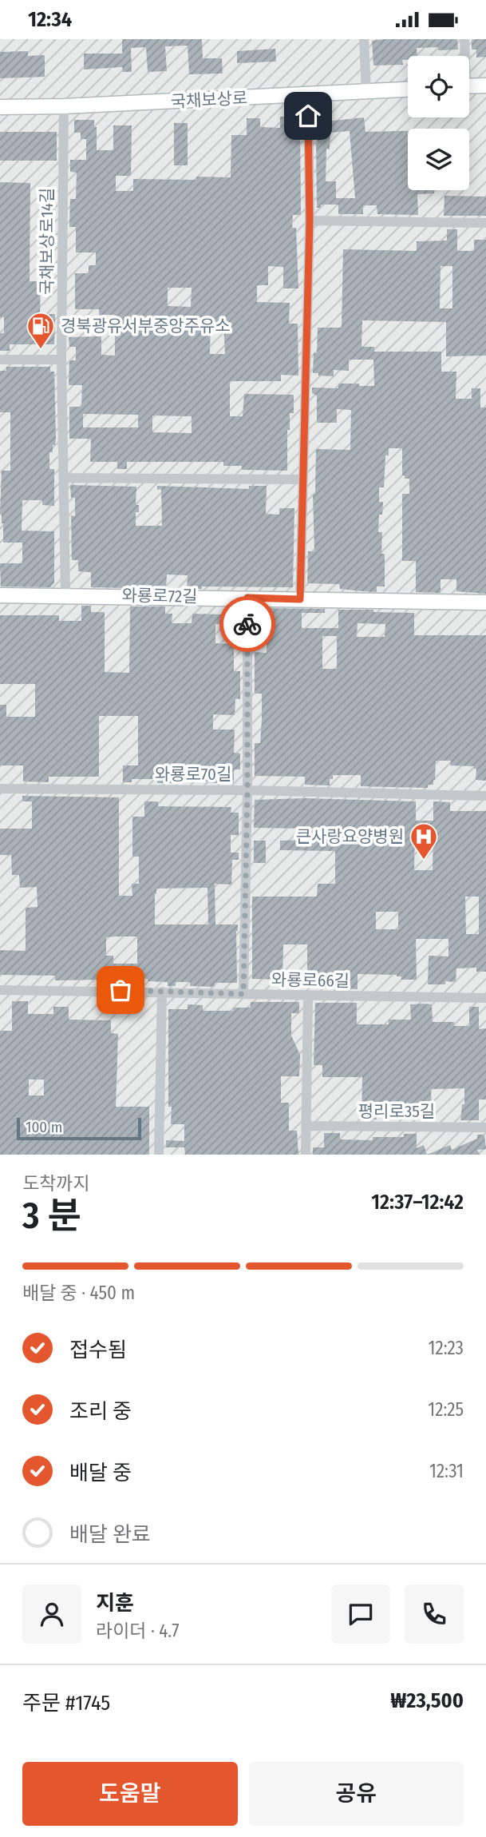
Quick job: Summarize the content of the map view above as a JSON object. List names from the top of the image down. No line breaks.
{"streets":{"street":["국채보상로","국채보상로14길","와룡로72길","와룡로70길","와룡로66길","평리로35길"]},"crossings":[["국채보상로","국채보상로14길"],["국채보상로14길","와룡로72길"]],"places":{"fuel station":["경북광유서부중앙주유소"],"hospital":["큰사랑요양병원"]},"scale_bar":"100 m","page":{"status":"12:34","scale":"100 m","heading":["3 분","도착까지","12:37–12:42"],"panel":["지훈","라이더 · 4.7","주문 #1745","₩23,500"],"bar":"배달 중 · 450 m","list":[["접수됨","12:23"],["조리 중","12:25"],["배달 중","12:31"],"배달 완료"],"buttons":["도움말","공유"]}}
